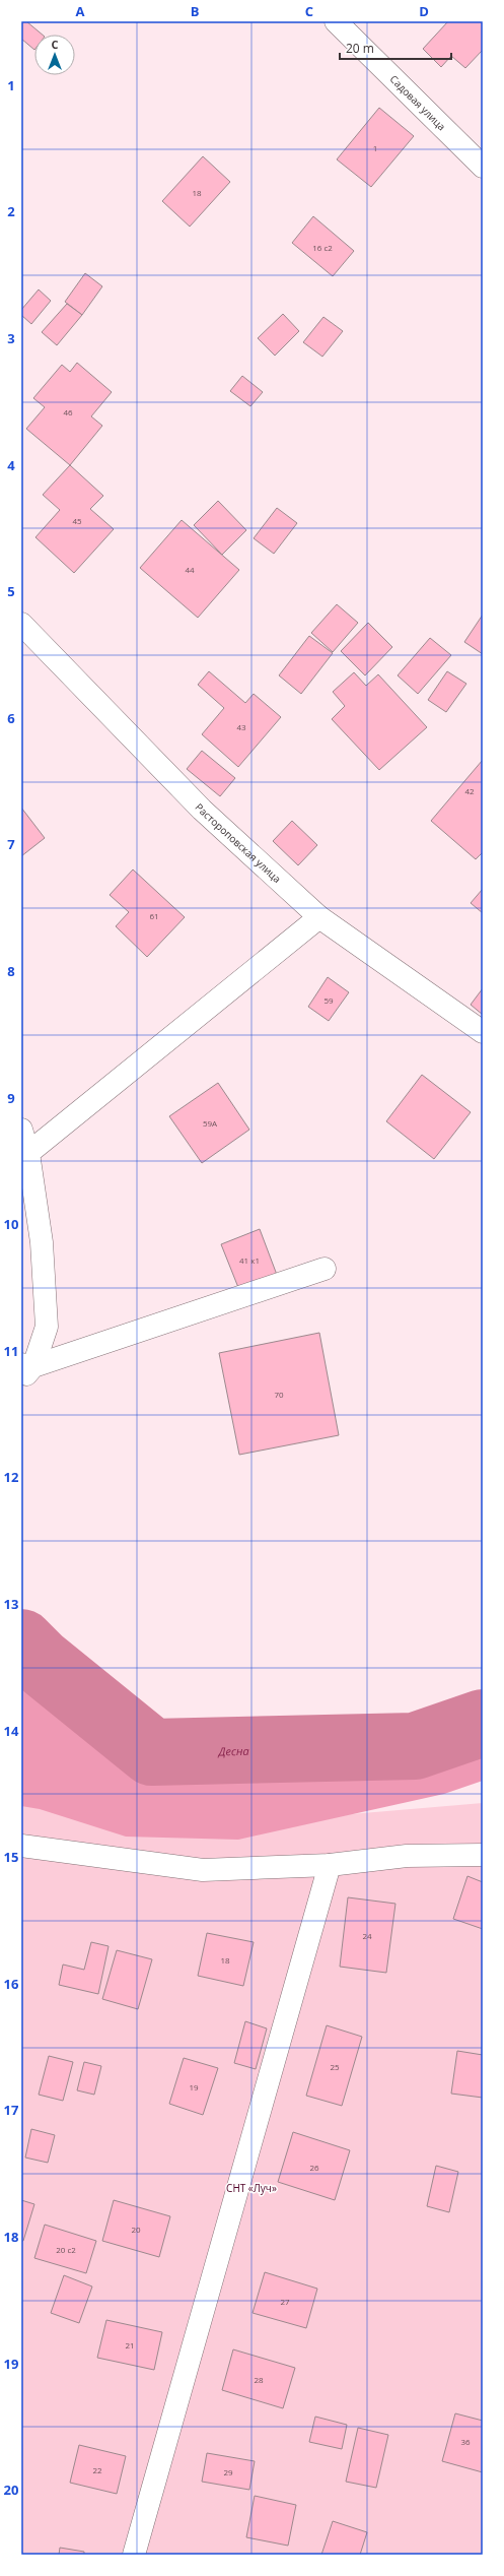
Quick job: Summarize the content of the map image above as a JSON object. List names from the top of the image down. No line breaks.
{"streets":{"street":["Садовая улица","Растороповская улица"]},"water":["Десна"],"parks":["СНТ «Луч»"],"house_numbers":["1","18","16 с2","46","45","44","43","42","61","59","59А","41 к1","70","24","18","25","19","26","20","20 с2","27","21","28","36","22","29"],"scale_bar":"20 m","north":"top","grid":{"columns":["A","B","C","D"],"rows":["1","2","3","4","5","6","7","8","9","10","11","12","13","14","15","16","17","18","19","20"]}}
